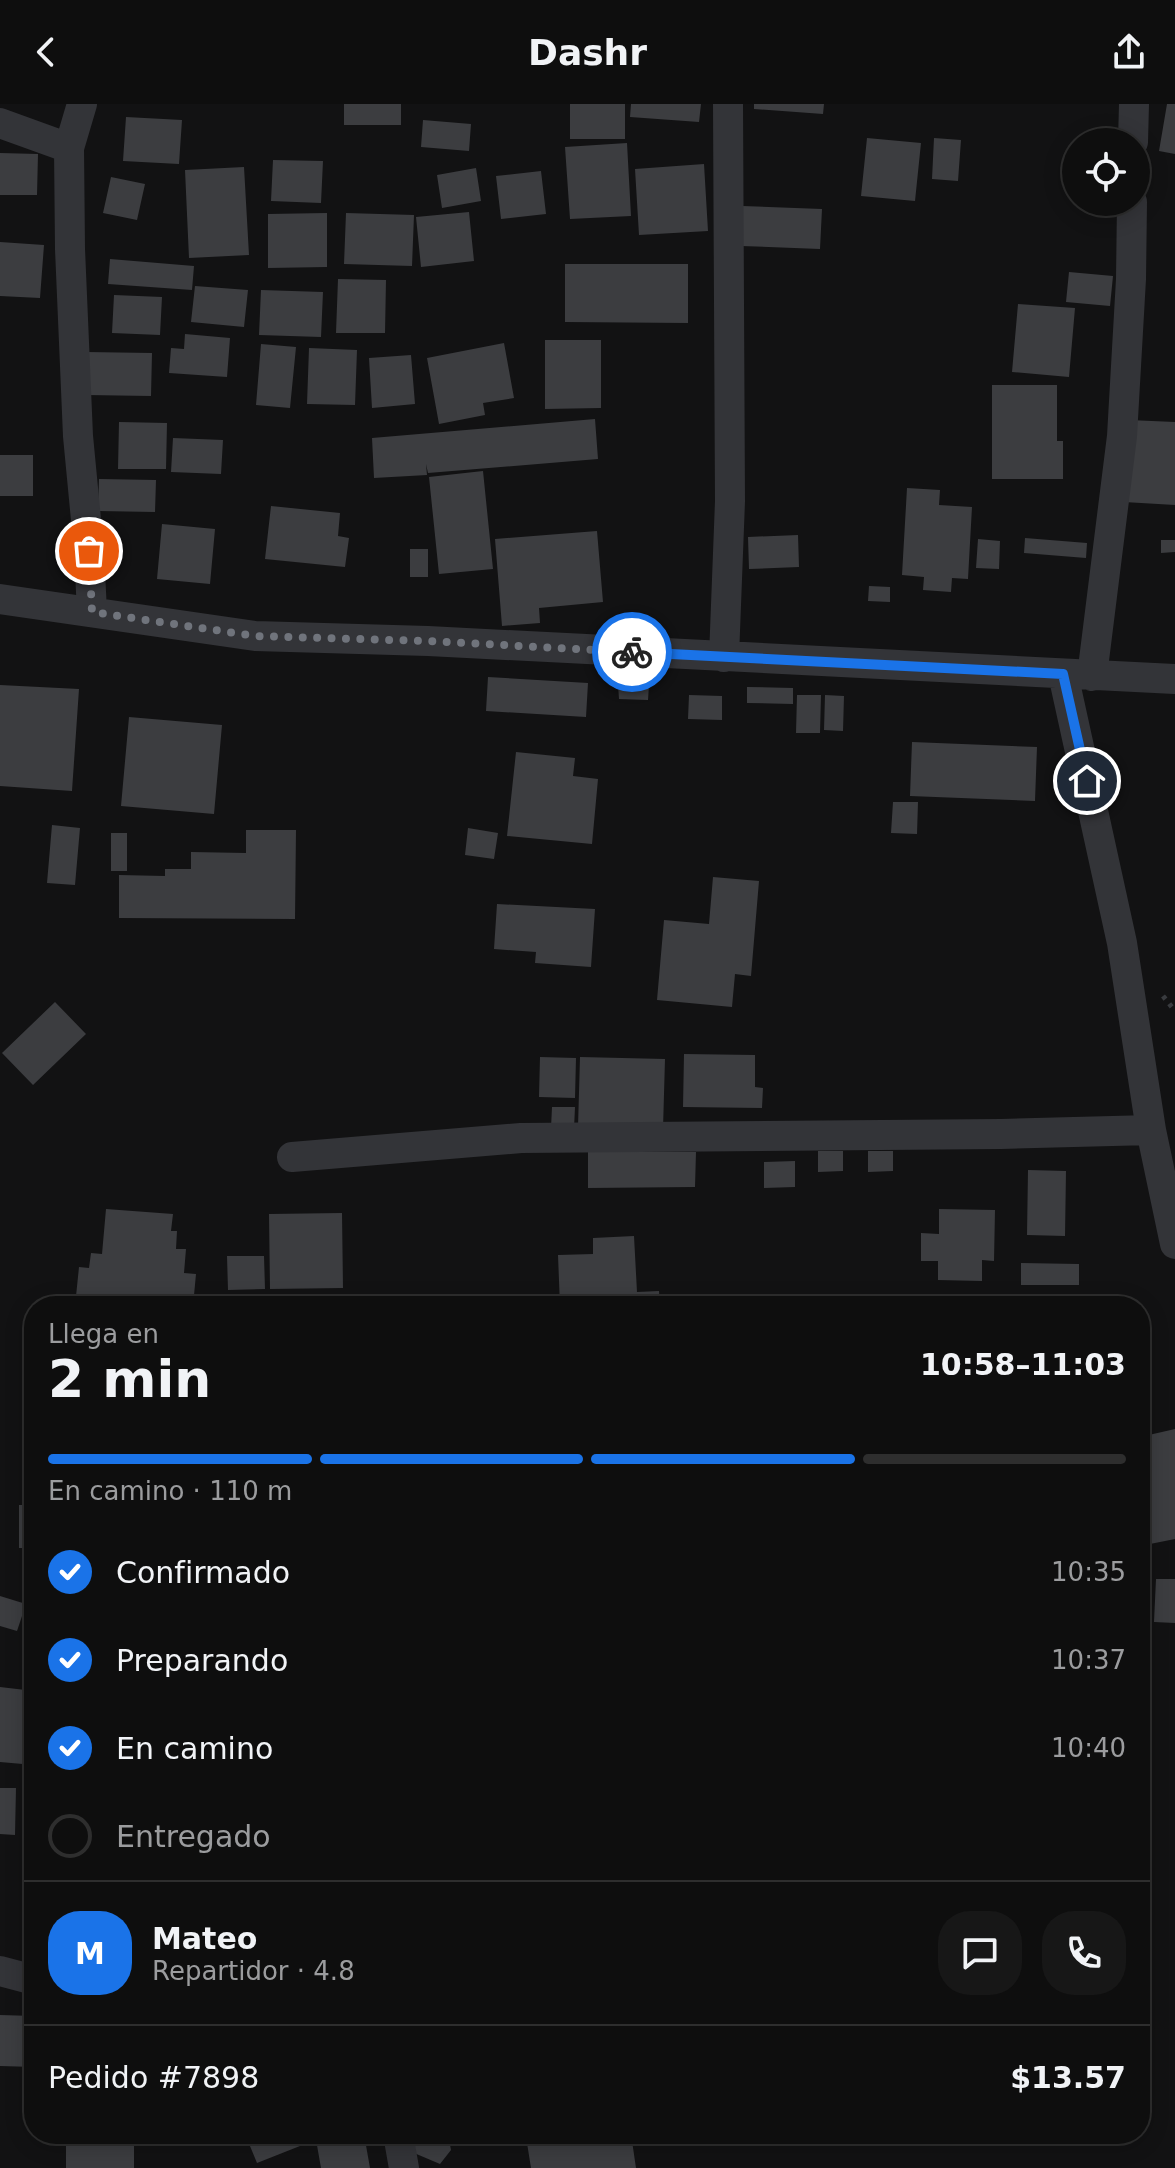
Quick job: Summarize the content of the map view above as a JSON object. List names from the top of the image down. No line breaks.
{"page":{"header":"Dashr","heading":["2 min","Llega en","10:58–11:03"],"panel":["Mateo","Repartidor · 4.8","Pedido #7898","$13.57"],"bar":"En camino · 110 m","list":[["Confirmado","10:35"],["Preparando","10:37"],["En camino","10:40"],"Entregado"],"round":"M"}}
